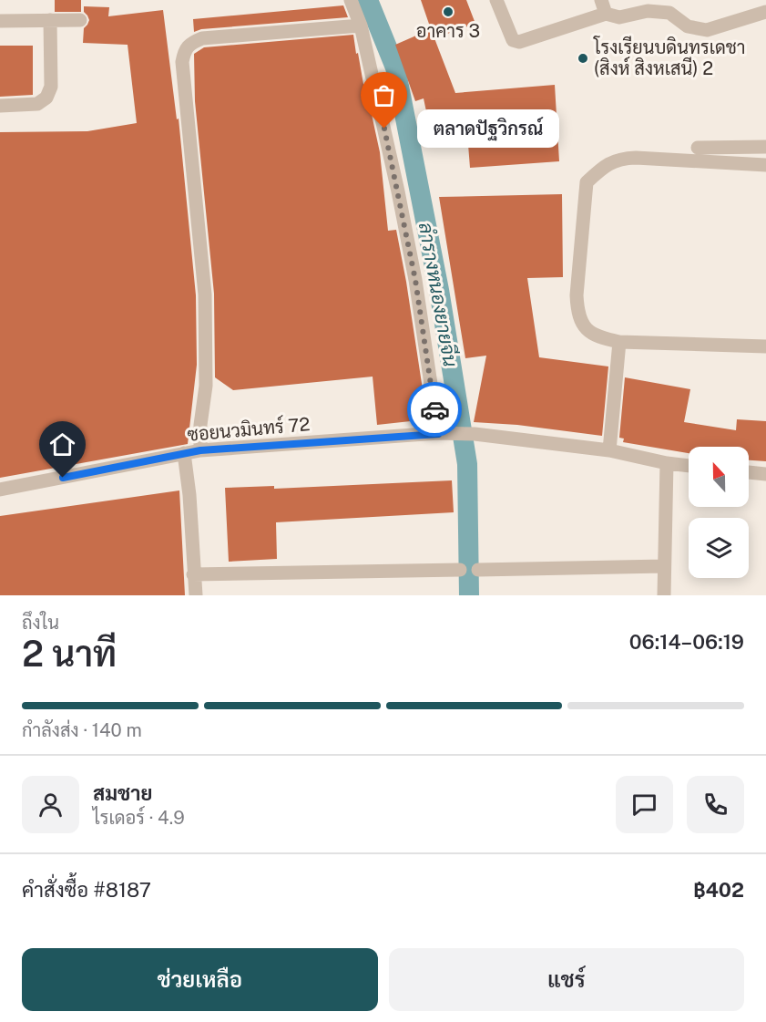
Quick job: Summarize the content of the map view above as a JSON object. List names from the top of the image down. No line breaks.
{"streets":{"street":["ซอยนวมินทร์ 72"]},"water":["ลำรางหนองยายจีน"],"places":["อาคาร 3","โรงเรียนบดินทรเดชา (สิงห์ สิงหเสนี) 2","ตลาดปัฐวิกรณ์"],"north":"top","page":{"bubble":"ตลาดปัฐวิกรณ์","heading":["2 นาที","ถึงใน","06:14–06:19"],"panel":["สมชาย","ไรเดอร์ · 4.9","คำสั่งซื้อ #8187","฿402"],"bar":"กำลังส่ง · 140 m","buttons":["ช่วยเหลือ","แชร์"]}}
